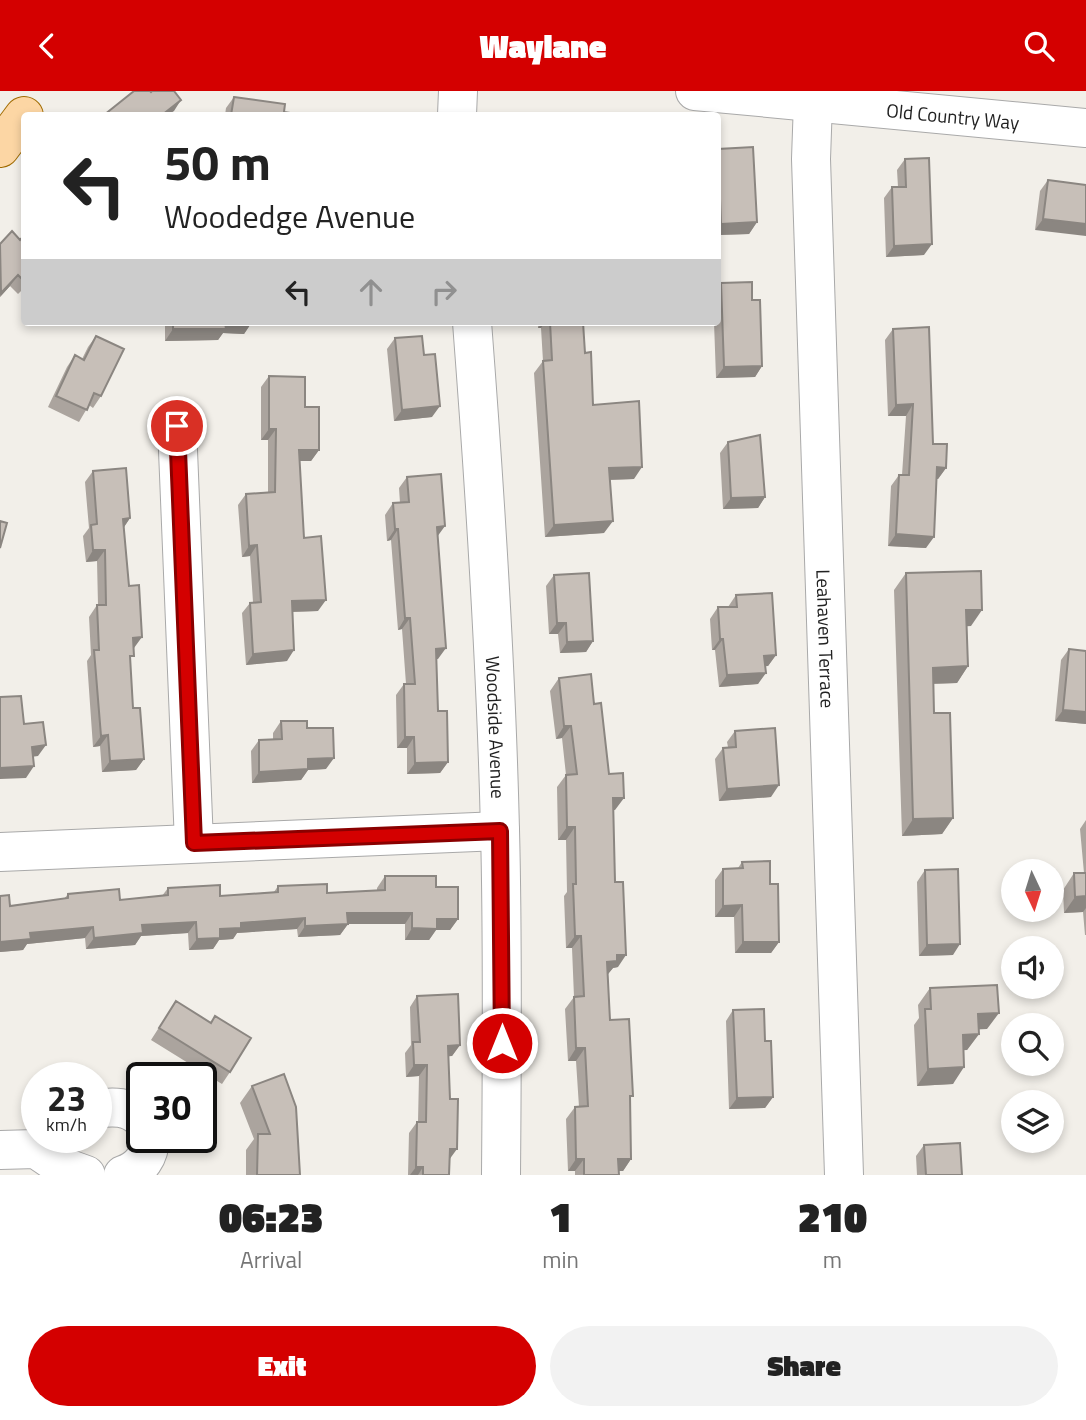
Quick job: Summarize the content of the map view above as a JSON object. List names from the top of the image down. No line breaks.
{"streets":{"street":["Old Country Way","Leahaven Terrace","Woodside Avenue"]},"crossings":[["Old Country Way","Leahaven Terrace"]],"north":"bottom","page":{"header":"Waylane","turn":["50 m","Woodedge Avenue"],"speed":"23 km/h","limit":"30","eta":["06:23","Arrival","1","min","210","m"],"buttons":["Exit","Share"]}}
